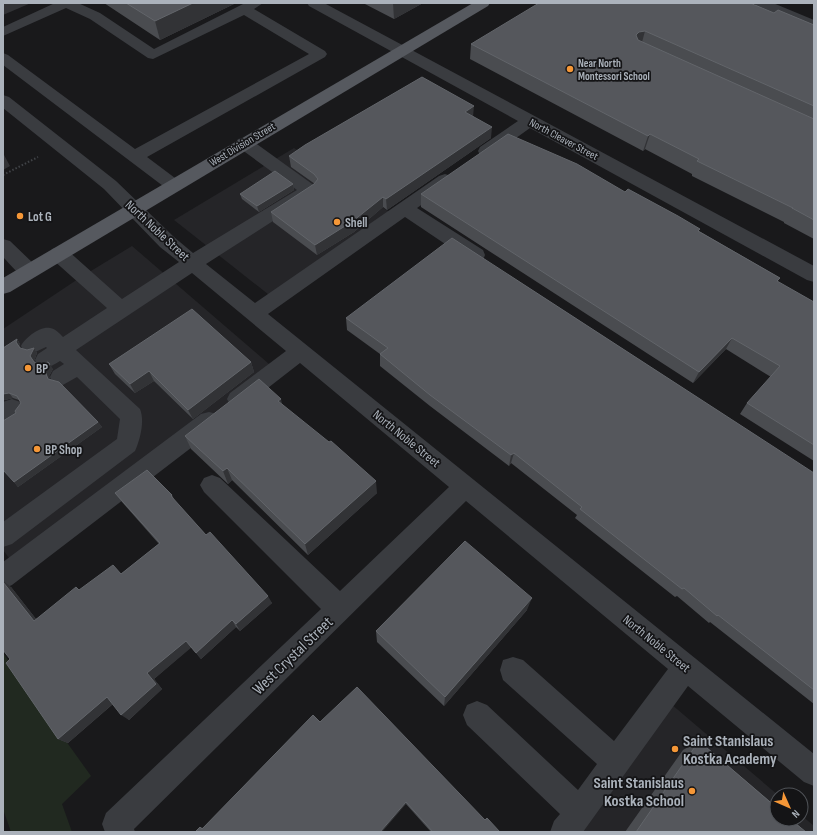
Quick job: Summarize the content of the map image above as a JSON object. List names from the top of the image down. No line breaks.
{"streets":{"main road":["West Division Street"],"street":["North Cleaver Street","North Noble Street","West Crystal Street"]},"crossings":[["North Cleaver Street","West Division Street"],["West Division Street","North Noble Street"],["North Noble Street","West Crystal Street"]],"places":["Near North Montessori School","Lot G","Shell","BP","BP Shop","Saint Stanislaus Kostka Academy","Saint Stanislaus Kostka School"],"north":"bottom right"}
